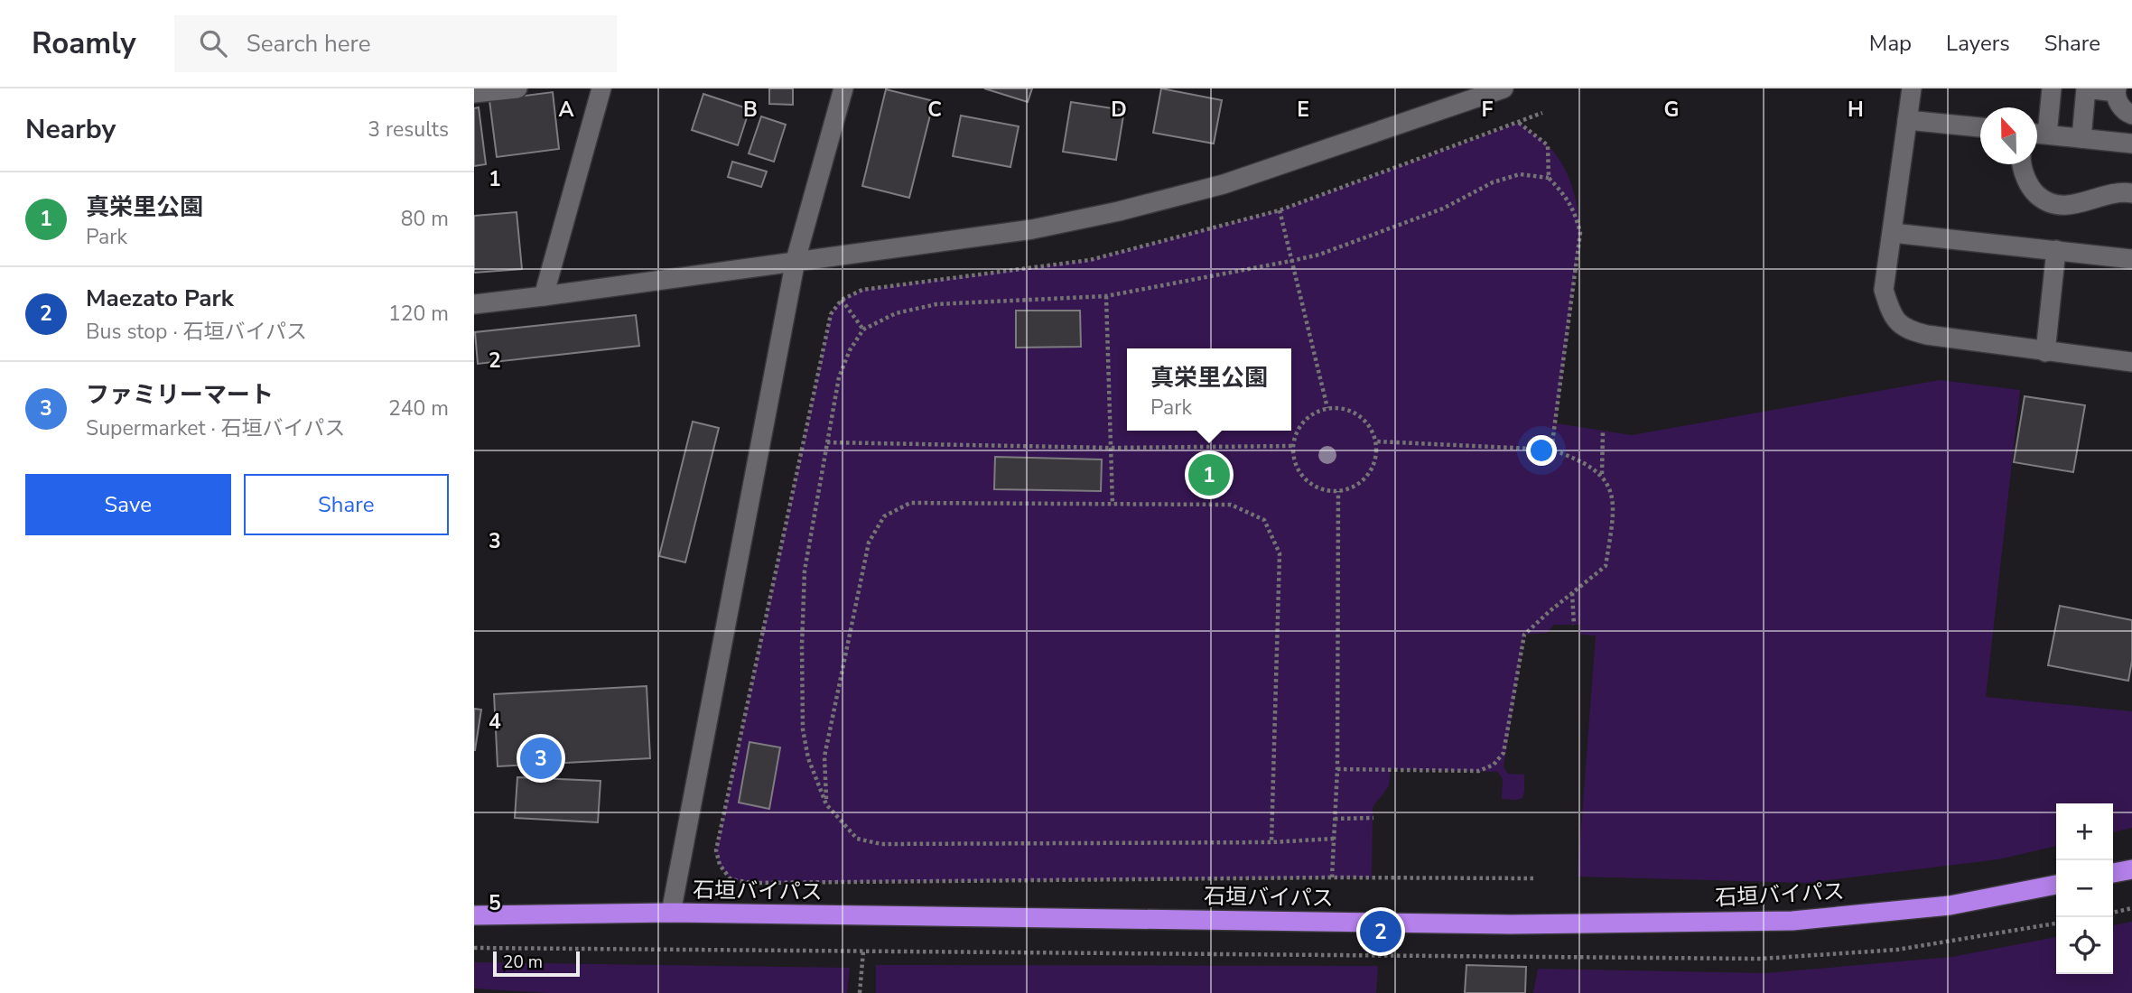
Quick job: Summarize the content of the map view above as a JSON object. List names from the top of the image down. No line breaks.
{"streets":{"highway":["石垣バイパス"]},"scale_bar":"20 m","north":"top","page":{"header":"Roamly","search":"Search here","nav":["Map","Layers","Share"],"heading":["Nearby","3 results"],"list":[{"mark":"1","name":"真栄里公園","note":"Park","value":"80 m"},{"mark":"2","name":"Maezato Park","note":"Bus stop · 石垣バイパス","value":"120 m"},{"mark":"3","name":"ファミリーマート","note":"Supermarket · 石垣バイパス","value":"240 m"}],"popup":["真栄里公園","Park"],"pins":["1","3","2"],"buttons":["Save","Share"],"map_buttons":["+","−"],"scale":"20 m"},"grid":{"columns":["A","B","C","D","E","F","G","H"],"rows":["1","2","3","4","5"]}}
